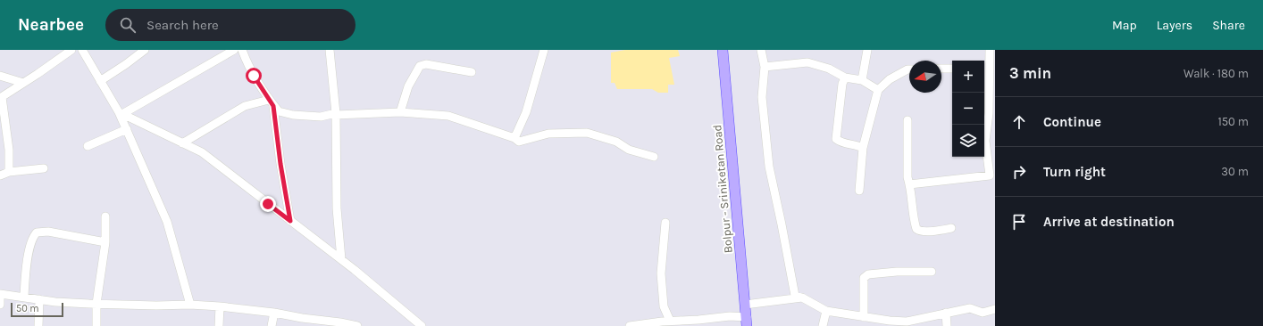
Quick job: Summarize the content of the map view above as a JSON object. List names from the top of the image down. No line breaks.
{"streets":{"main road":["Bolpur - Sriniketan Road"]},"scale_bar":"50 m","north":"left","page":{"header":"Nearbee","search":"Search here","nav":["Map","Layers","Share"],"heading":["3 min","Walk · 180 m"],"map_buttons":["+","−"],"list":[["Continue","150 m"],["Turn right","30 m"],"Arrive at destination"],"scale":"50 m"}}
